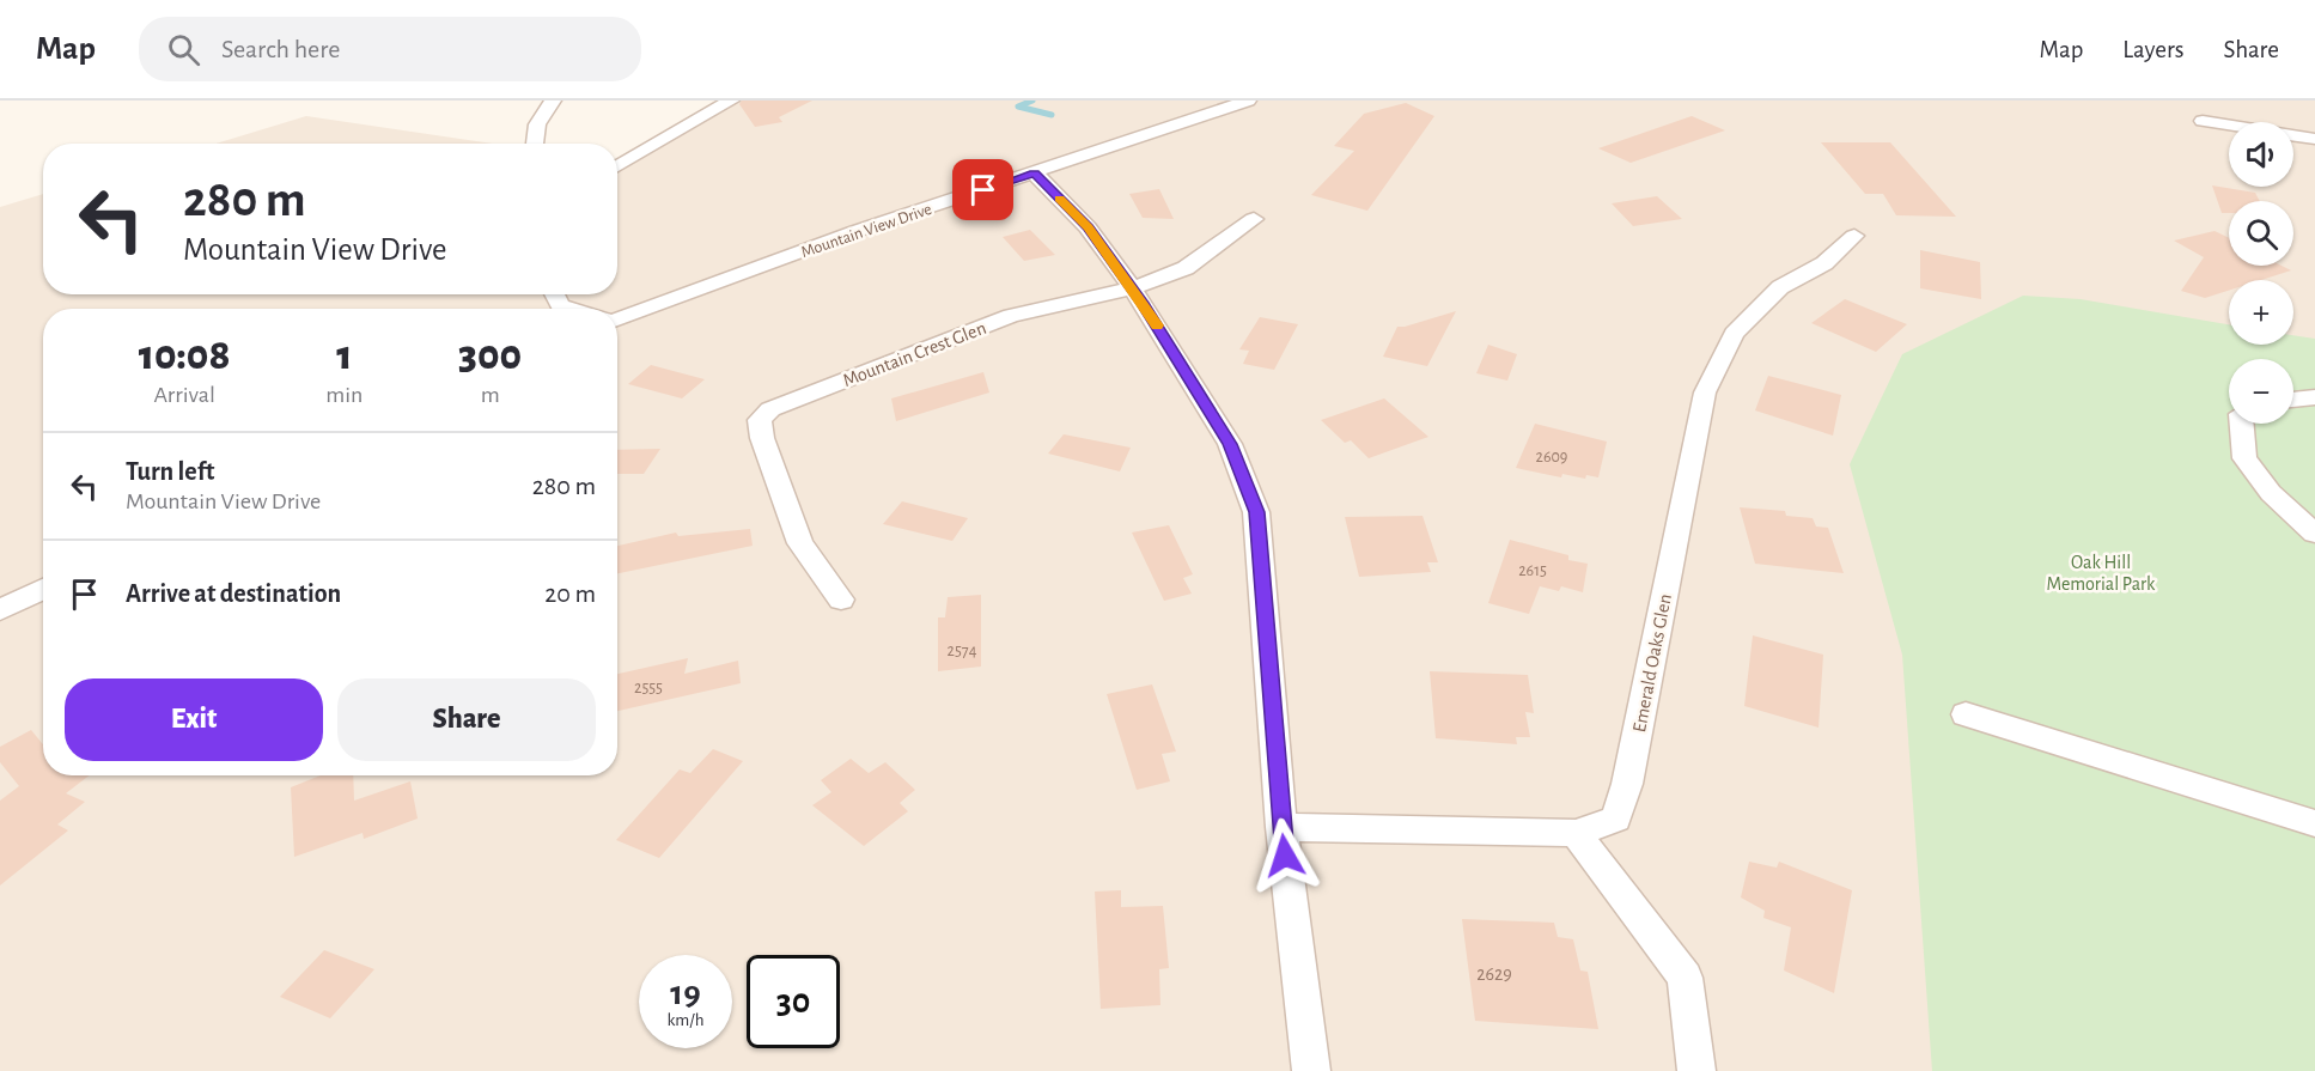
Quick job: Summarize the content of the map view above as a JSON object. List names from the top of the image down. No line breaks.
{"streets":{"street":["Mountain View Drive","Mountain Crest Glen","Emerald Oaks Glen"]},"parks":["Oak Hill Memorial Park"],"house_numbers":["2609","2615","2574","2555","2629"],"page":{"header":"Map","search":"Search here","nav":["Map","Layers","Share"],"map_buttons":["+","−"],"turn":["280 m","Mountain View Drive"],"eta":["10:08","Arrival","1","min","300","m"],"list":[{"name":"Turn left","note":"Mountain View Drive","value":"280 m"},{"name":"Arrive at destination","value":"20 m"}],"buttons":["Exit","Share"],"speed":"19 km/h","limit":"30"}}
